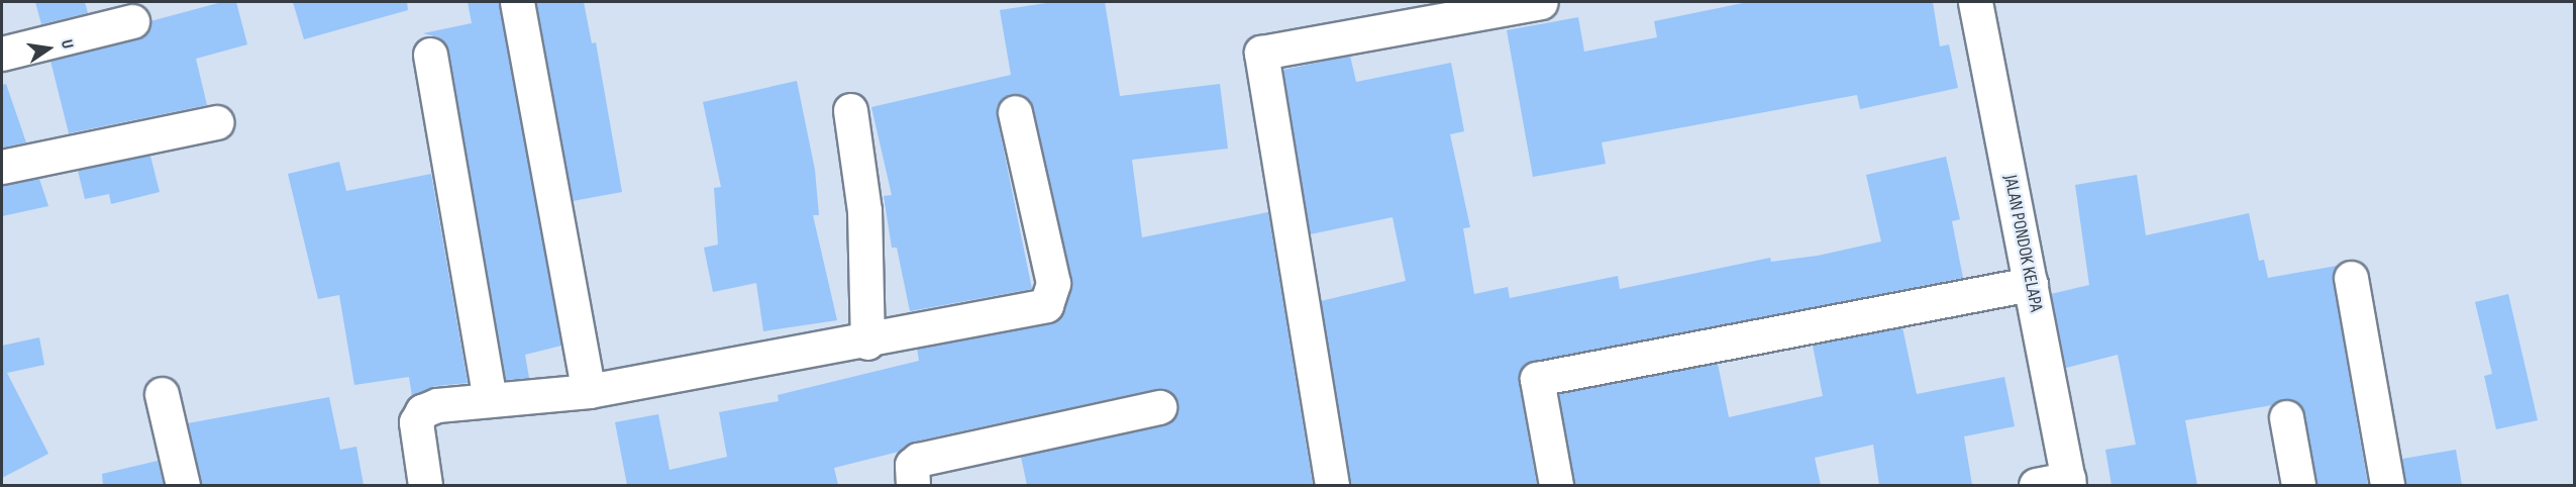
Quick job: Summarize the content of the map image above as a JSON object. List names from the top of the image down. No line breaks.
{"streets":{"street":["JALAN PONDOK KELAPA"]},"north":"right"}
